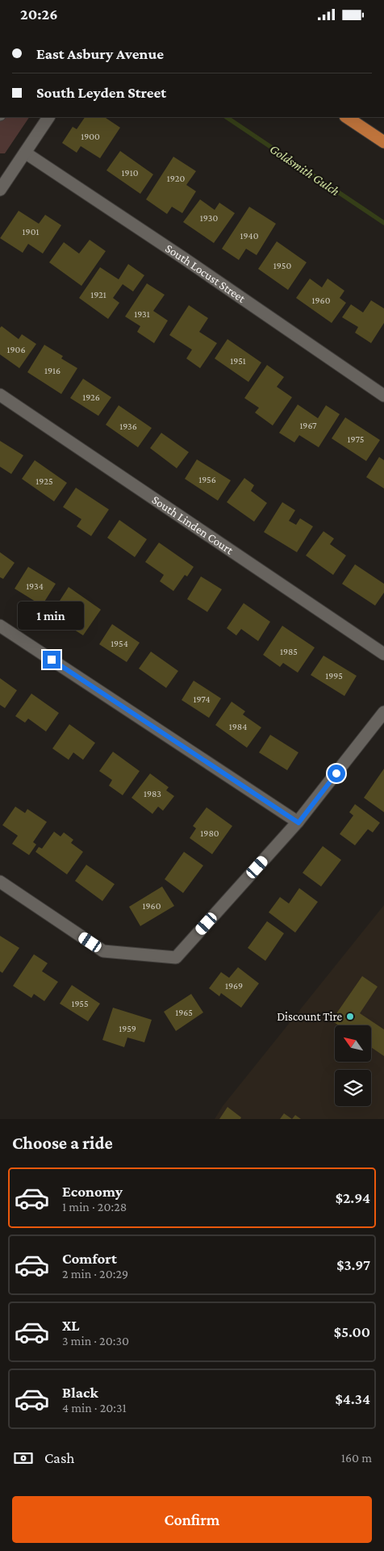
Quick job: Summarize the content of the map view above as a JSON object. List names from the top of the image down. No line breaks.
{"streets":{"street":["South Locust Street","South Linden Court"]},"water":["Goldsmith Gulch"],"places":["Discount Tire"],"house_numbers":["1900","1910","1920","1930","1901","1940","1950","1921","1960","1931","1906","1951","1916","1926","1967","1936","1975","1956","1925","1934","1954","1985","1995","1974","1984","1983","1980","1960","1969","1955","1965","1959"],"north":"top left","page":{"status":"20:26","banner":["East Asbury Avenue","South Leyden Street"],"bubble":"1 min","heading":"Choose a ride","list":[{"name":"Economy","note":"1 min · 20:28","value":"$2.94"},{"name":"Comfort","note":"2 min · 20:29","value":"$3.97"},{"name":"XL","note":"3 min · 20:30","value":"$5.00"},{"name":"Black","note":"4 min · 20:31","value":"$4.34"}],"pay":["Cash","160 m"],"buttons":"Confirm"}}
